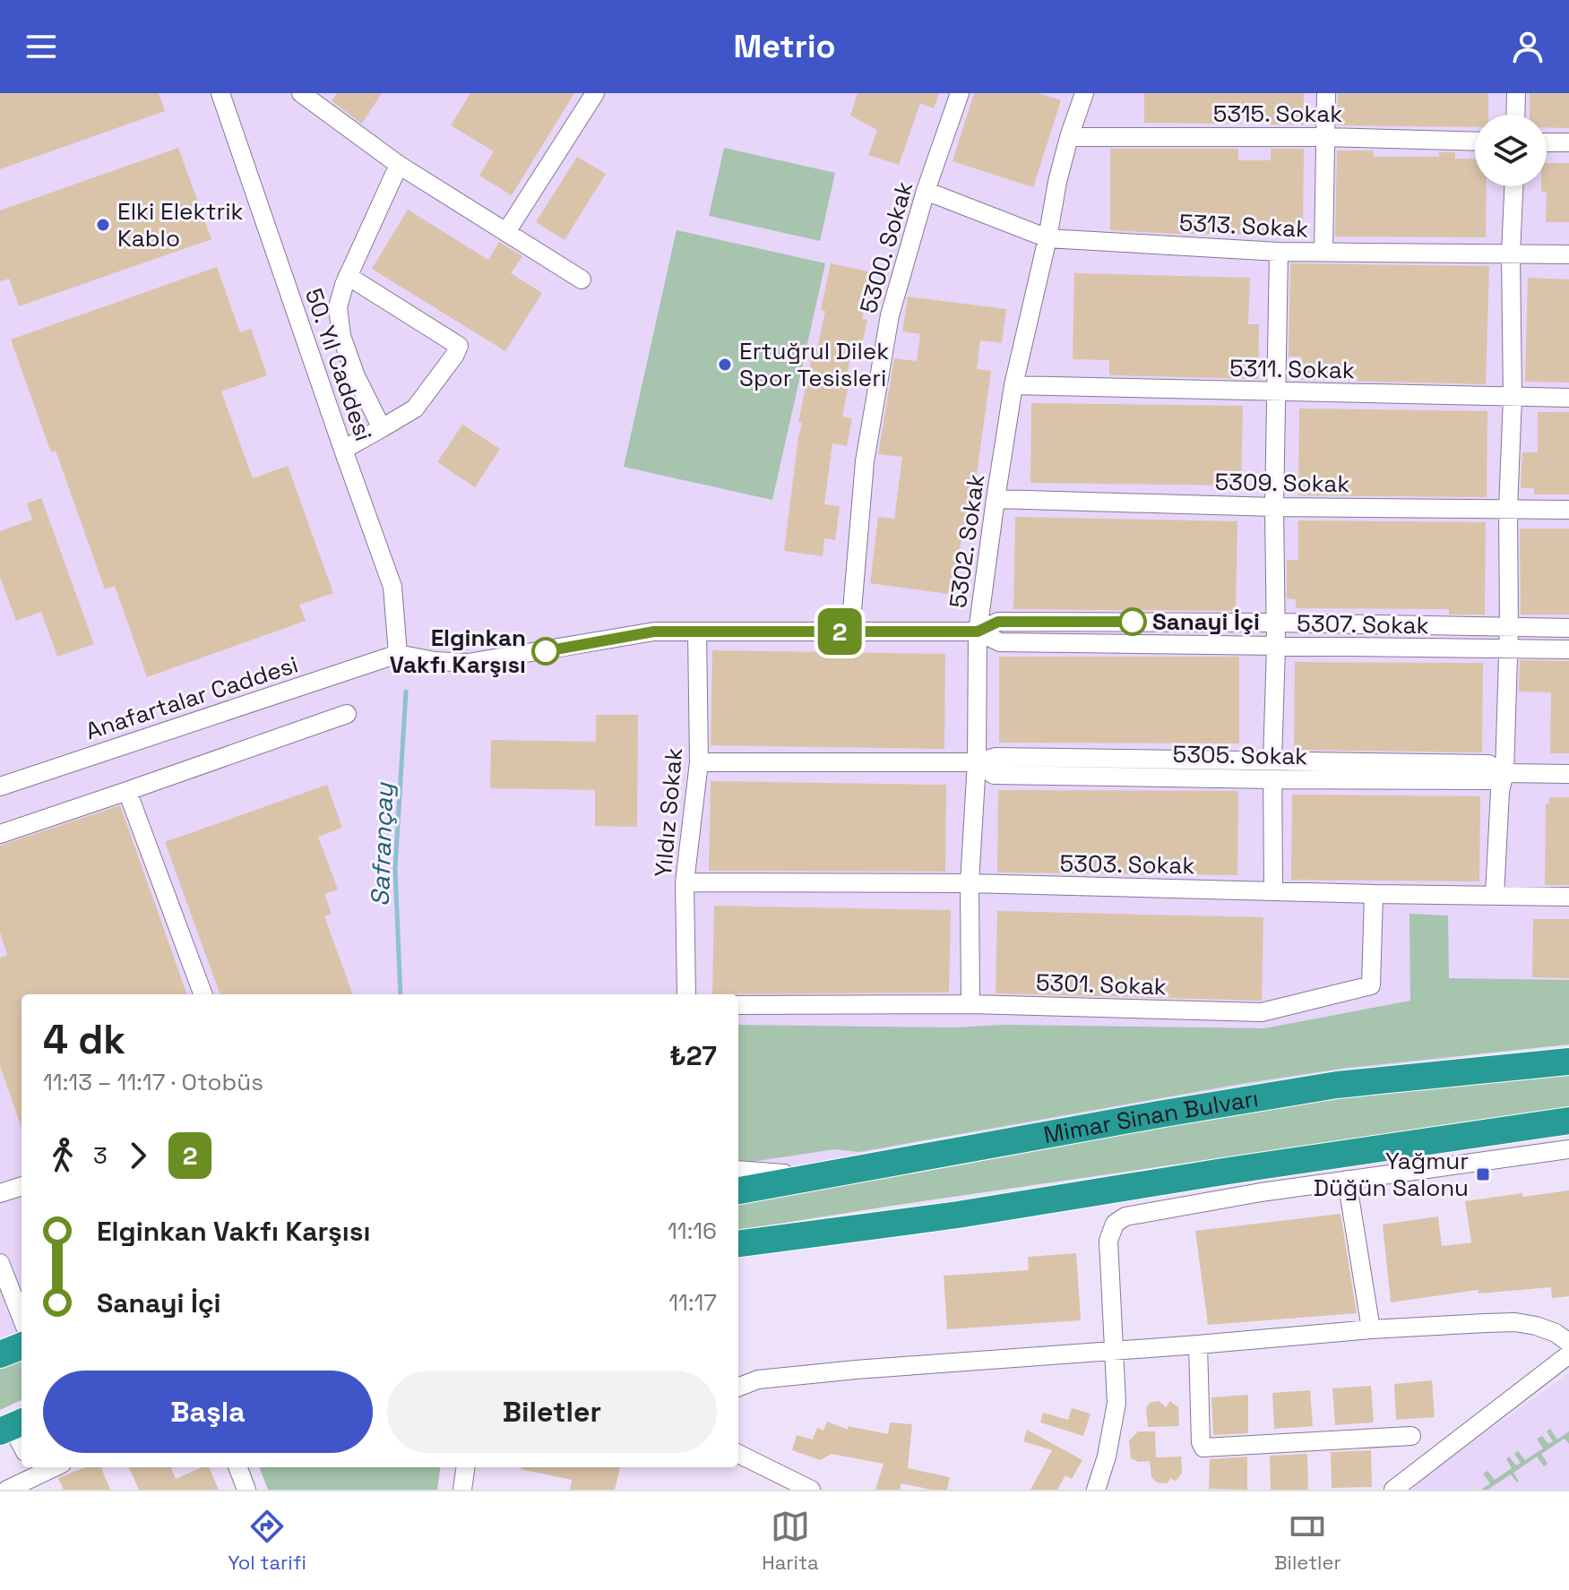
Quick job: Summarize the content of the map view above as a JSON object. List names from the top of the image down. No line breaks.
{"streets":{"highway":["Mimar Sinan Bulvarı"],"street":["5315. Sokak","5313. Sokak","5300. Sokak","50. Yıl Caddesi","5311. Sokak","5309. Sokak","5302. Sokak","5307. Sokak","Anafartalar Caddesi","5305. Sokak","Yıldız Sokak","5303. Sokak","5301. Sokak"]},"crossings":[["5315. Sokak","5302. Sokak"],["5313. Sokak","5300. Sokak"],["5313. Sokak","5302. Sokak"],["50. Yıl Caddesi","Anafartalar Caddesi"],["5311. Sokak","5302. Sokak"],["5309. Sokak","5302. Sokak"],["5302. Sokak","5307. Sokak"],["5302. Sokak","5305. Sokak"],["5302. Sokak","5303. Sokak"],["5302. Sokak","5301. Sokak"],["5305. Sokak","Yıldız Sokak"],["Yıldız Sokak","5303. Sokak"],["5303. Sokak","5301. Sokak"]],"water":["Safrançay"],"places":{"other":["Elki Elektrik Kablo","Ertuğrul Dilek Spor Tesisleri","Sanayi İçi","Elginkan Vakfı Karşısı"],"transit":["Yağmur Düğün Salonu"]},"lines":["bus line 2"],"page":{"header":"Metrio","on_map":"2","heading":["4 dk","11:13 – 11:17 · Otobüs","₺27"],"legs":["3","2"],"list":[{"name":"Elginkan Vakfı Karşısı","value":"11:16"},{"name":"Sanayi İçi","value":"11:17"}],"buttons":["Başla","Biletler"],"tabs":["Yol tarifi","Harita","Biletler"]}}
